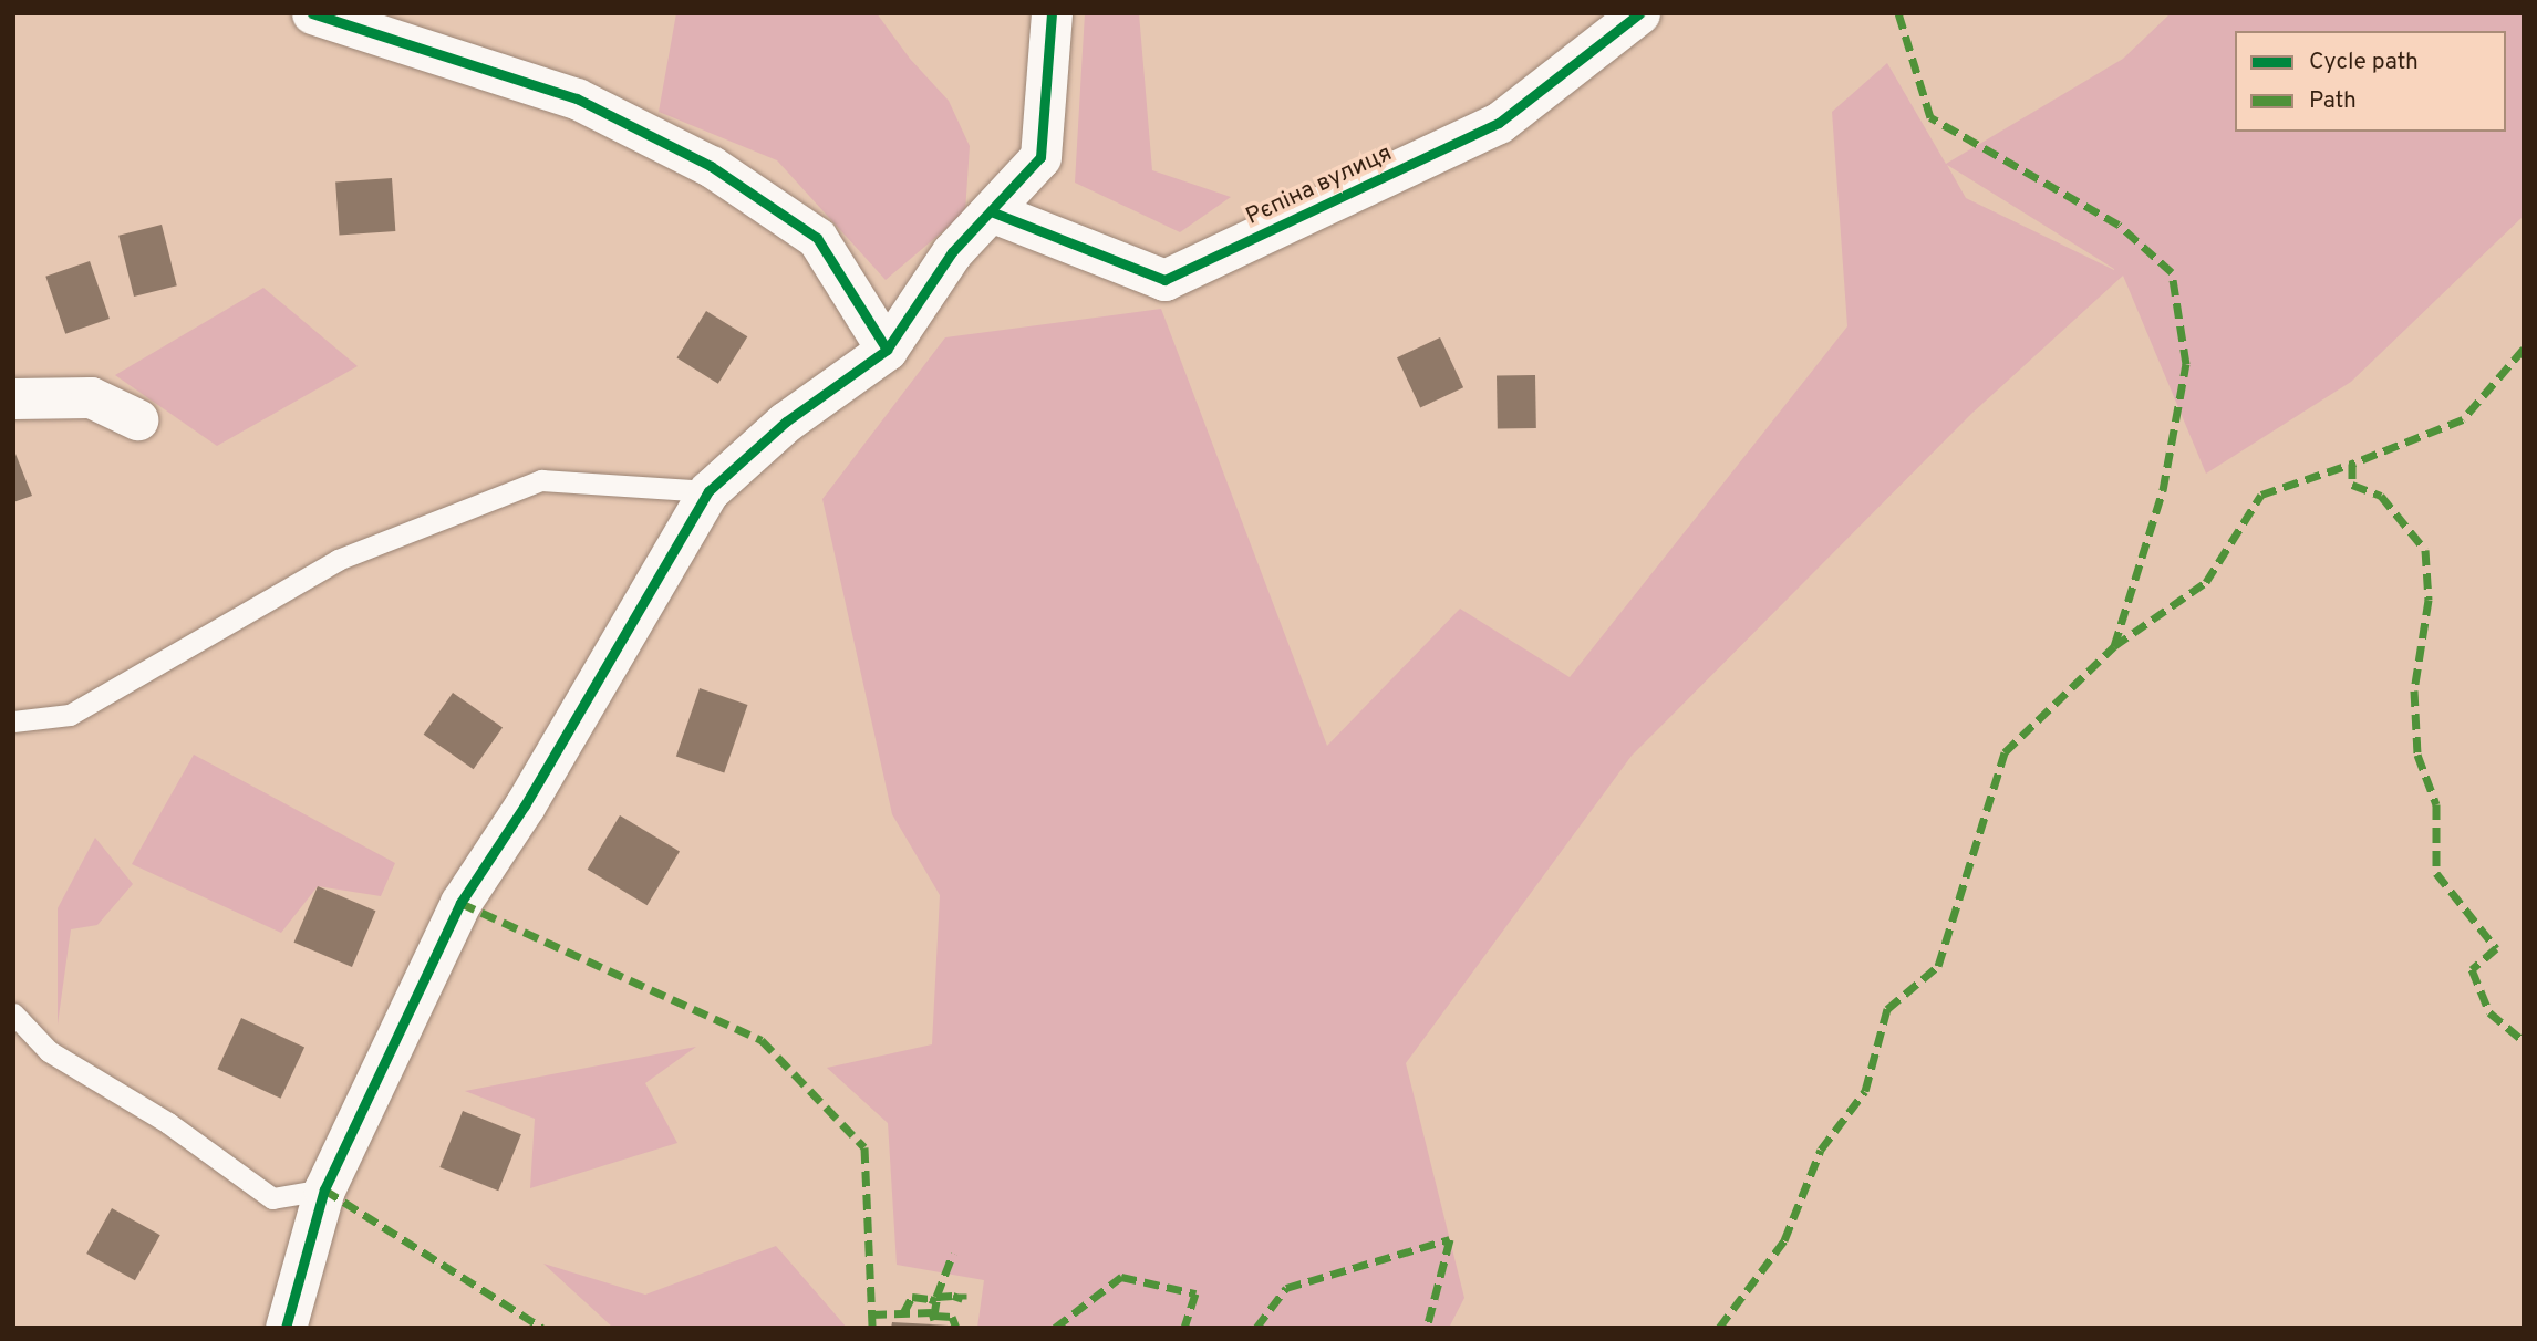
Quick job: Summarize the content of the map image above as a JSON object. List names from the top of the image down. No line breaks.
{"streets":{"street":["Рєпіна вулиця"]},"legend":["Cycle path","Path"]}
